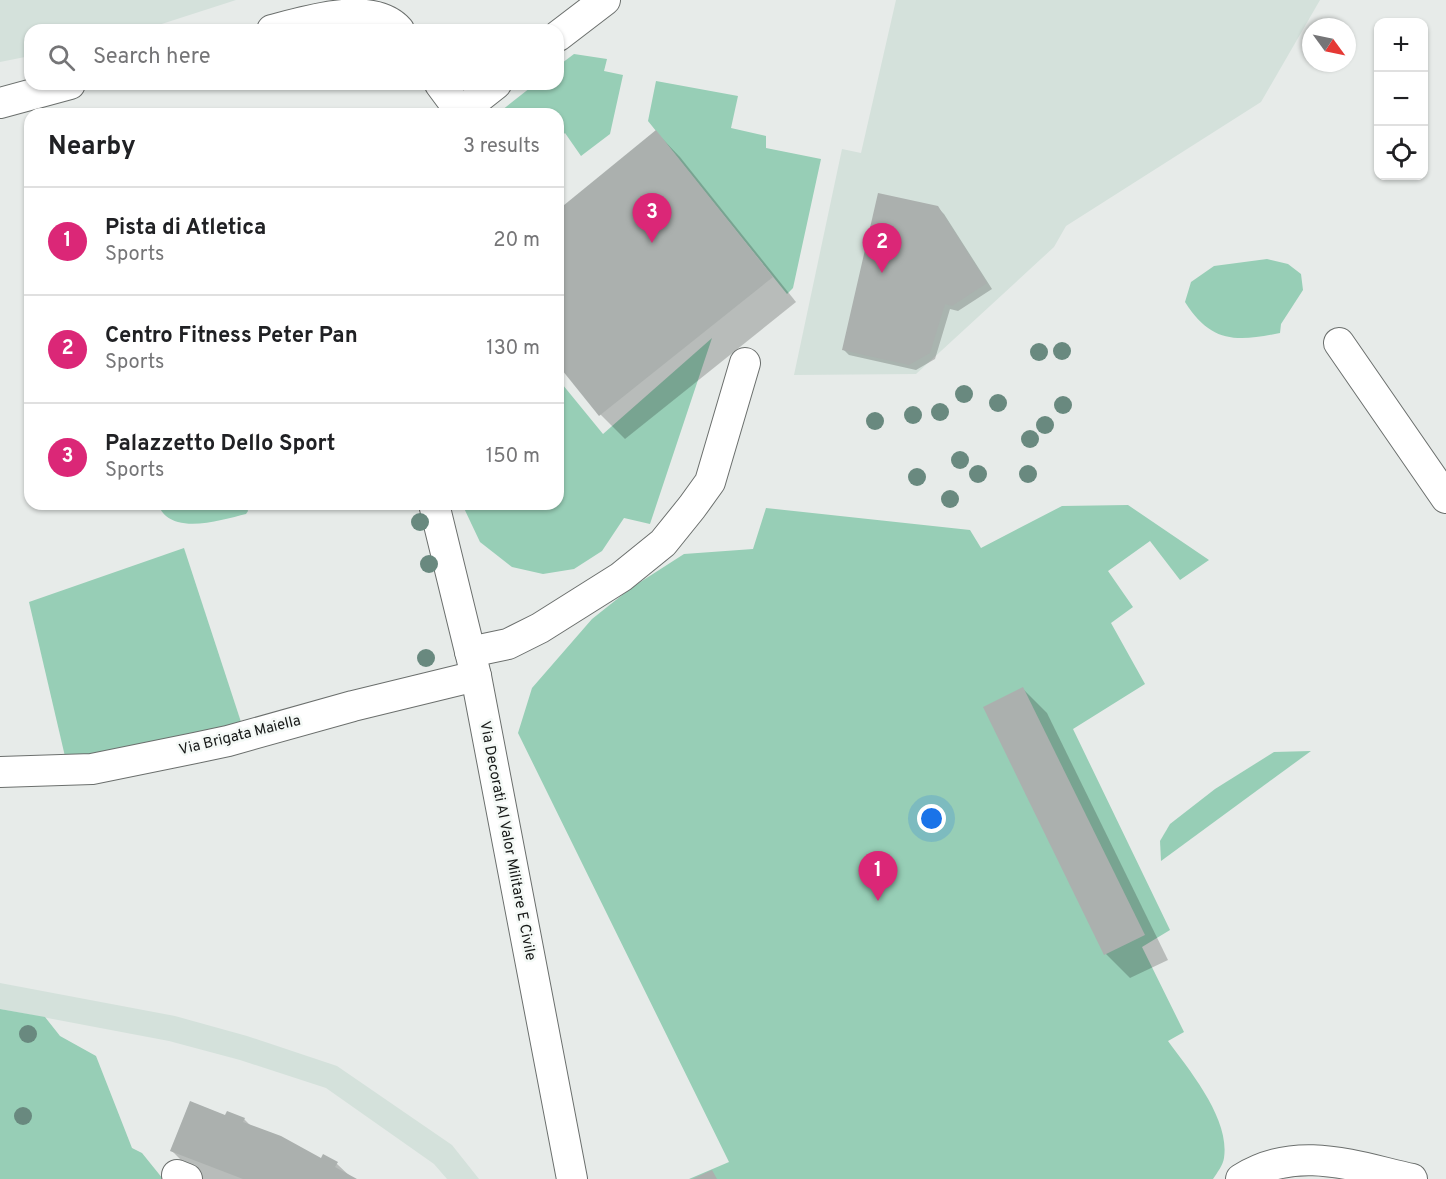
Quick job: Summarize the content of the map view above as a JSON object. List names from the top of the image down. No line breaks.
{"streets":{"street":["Via Brigata Maiella","Via Decorati Al Valor Militare E Civile"]},"crossings":[["Via Brigata Maiella","Via Decorati Al Valor Militare E Civile"]],"north":"bottom right","page":{"map_buttons":["+","−"],"search":"Search here","heading":["Nearby","3 results"],"list":[{"mark":"1","name":"Pista di Atletica","note":"Sports","value":"20 m"},{"mark":"2","name":"Centro Fitness Peter Pan","note":"Sports","value":"130 m"},{"mark":"3","name":"Palazzetto Dello Sport","note":"Sports","value":"150 m"}],"pins":["3","2","1"]}}
